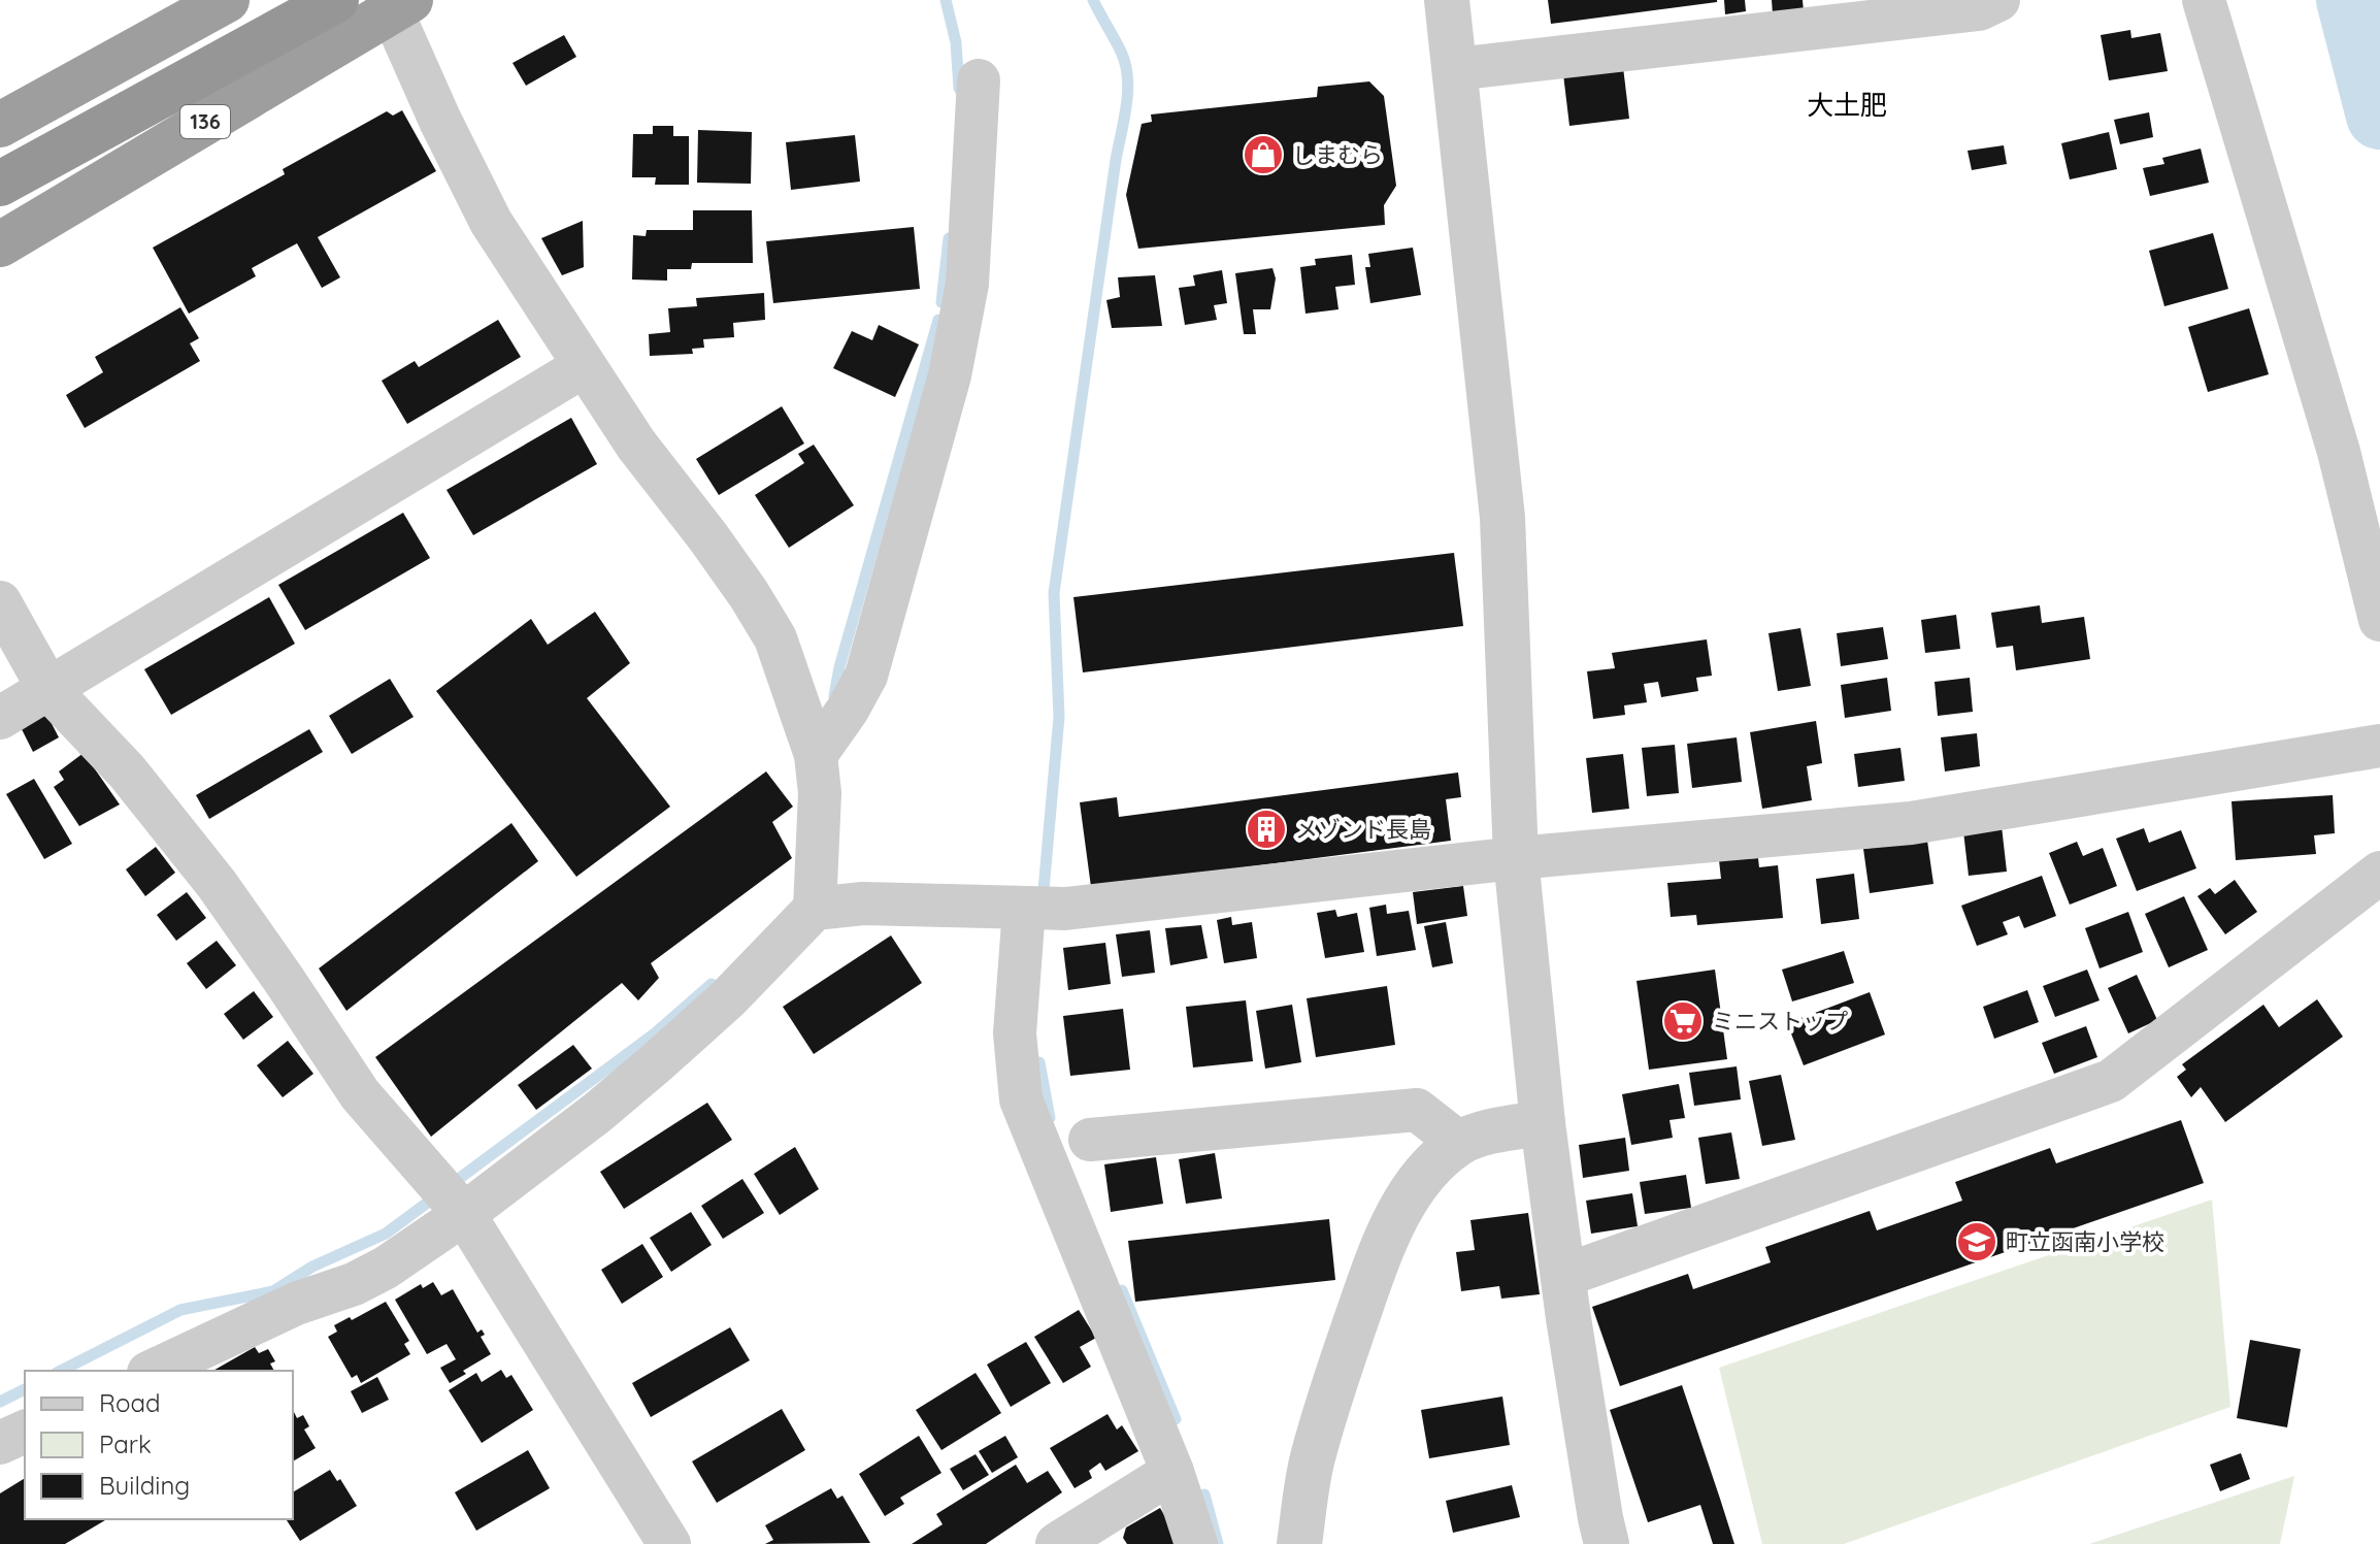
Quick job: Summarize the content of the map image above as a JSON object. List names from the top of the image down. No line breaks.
{"streets":{"highway":["136"]},"districts":["大土肥"],"places":{"shop":["しまむら"],"building":["メゾンド長島"],"supermarket":["ミニストップ"],"school or university":["町立函南小学校"]},"legend":["Road","Park","Building"]}
